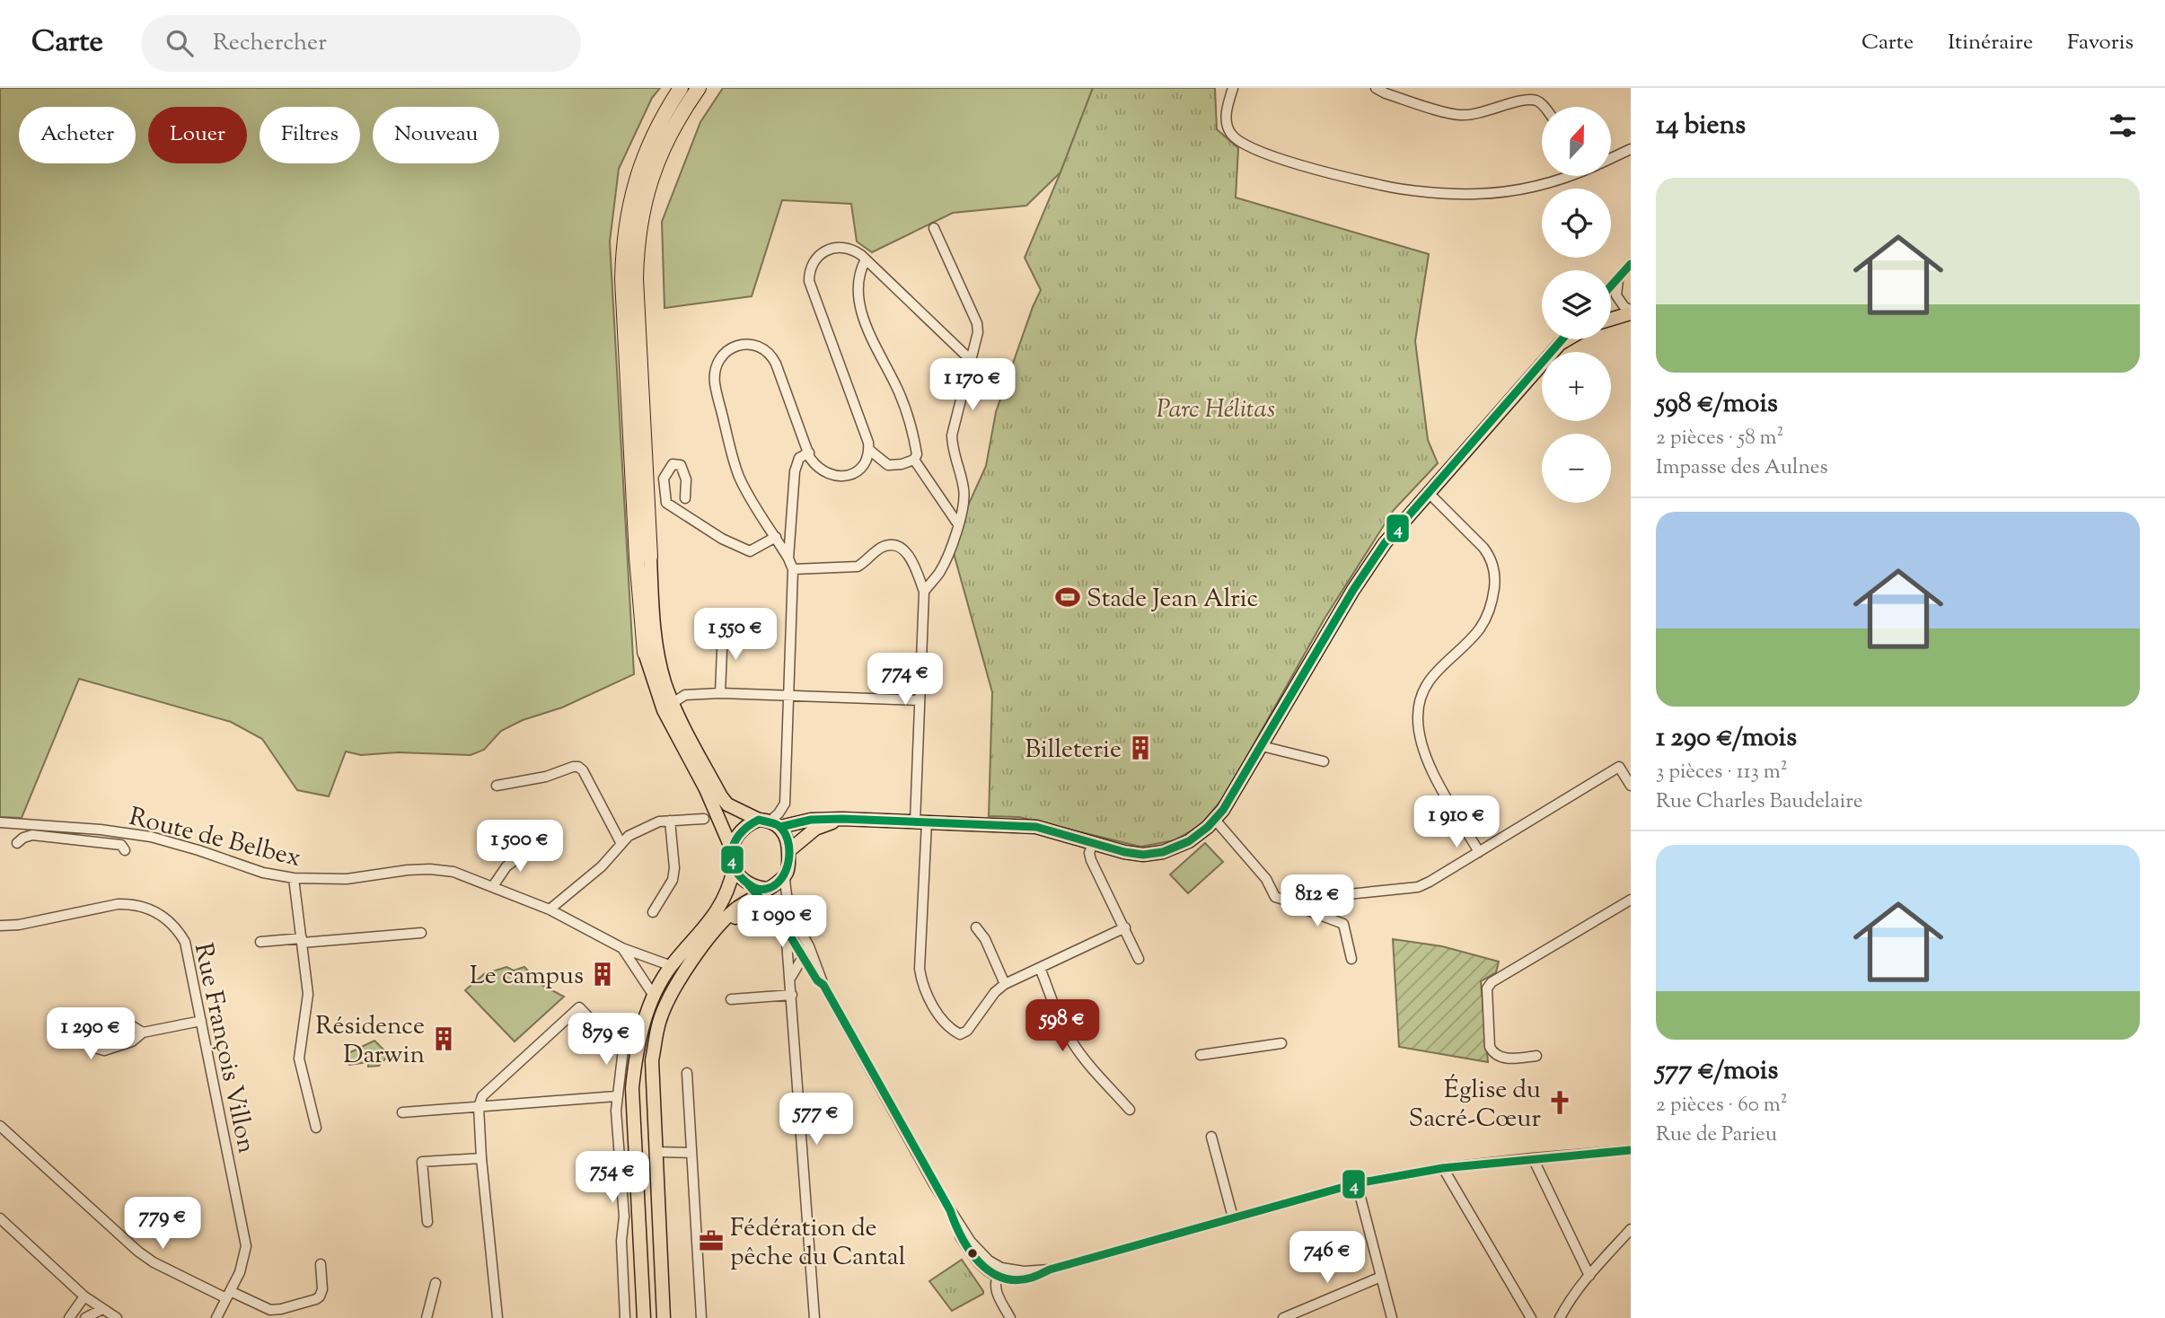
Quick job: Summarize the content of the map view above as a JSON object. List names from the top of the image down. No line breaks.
{"streets":{"street":["Route de Belbex","Rue François Villon"]},"parks":["Parc Hélitas"],"places":{"sports":["Stade Jean Alric"],"building":["Billeterie","Le campus","Résidence Darwin"],"church":["Église du Sacré-Cœur"],"office":["Fédération de pêche du Cantal"]},"lines":["transit line 4"],"north":"top","page":{"header":"Carte","search":"Rechercher","nav":["Carte","Itinéraire","Favoris"],"heading":"14 biens","map_buttons":["+","−"],"chip":["Acheter","Louer","Filtres","Nouveau"],"list":[{"name":"598 €/mois","note":"2 pièces · 58 m² · Impasse des Aulnes"},{"name":"1 290 €/mois","note":"3 pièces · 113 m² · Rue Charles Baudelaire"},{"name":"577 €/mois","note":"2 pièces · 60 m² · Rue de Parieu"}],"price":["1 170 €","1 550 €","774 €","1 910 €","1 500 €","812 €","1 090 €","598 €","1 290 €","879 €","577 €","754 €","779 €","746 €"]}}
